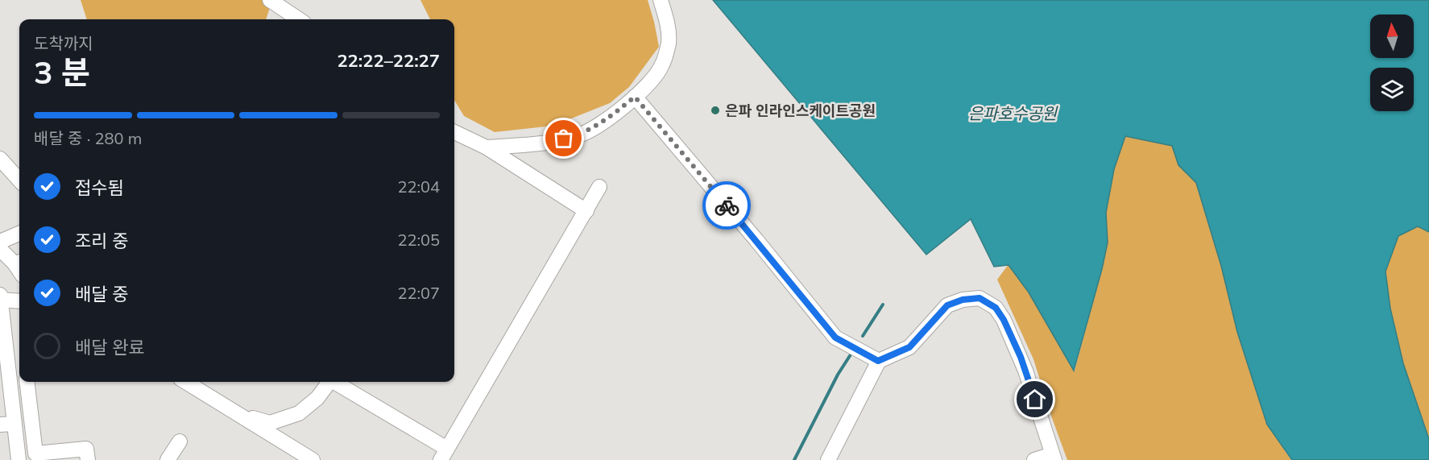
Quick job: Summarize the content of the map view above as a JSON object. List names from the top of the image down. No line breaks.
{"water":["은파호수공원"],"places":["은파 인라인스케이트공원"],"north":"top","page":{"heading":["3 분","도착까지","22:22–22:27"],"bar":"배달 중 · 280 m","list":[["접수됨","22:04"],["조리 중","22:05"],["배달 중","22:07"],"배달 완료"]}}
